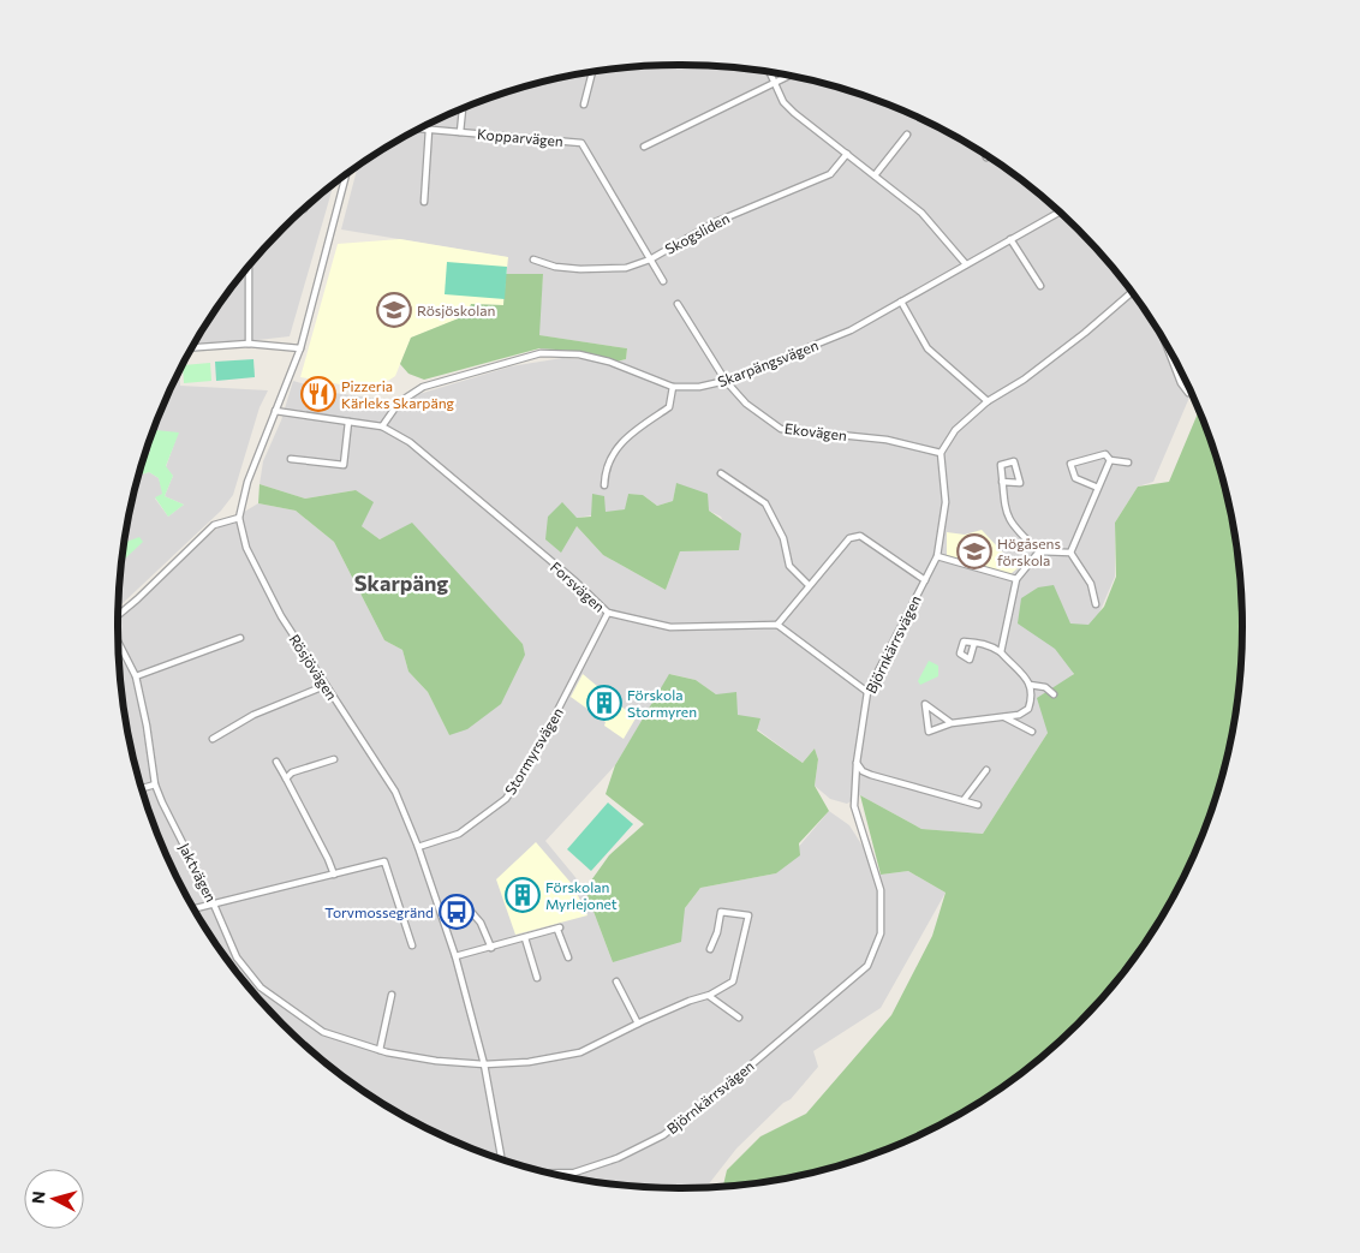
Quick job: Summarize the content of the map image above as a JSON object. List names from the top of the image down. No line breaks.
{"streets":{"street":["Kopparvägen","Skogsliden","Skarpängsvägen","Ekovägen","Forsvägen","Björnkärrsvägen","Rösjövägen","Stormyrsvägen","Jaktvägen"]},"crossings":[["Kopparvägen","Skogsliden"],["Skarpängsvägen","Ekovägen"],["Skarpängsvägen","Forsvägen"],["Ekovägen","Björnkärrsvägen"],["Forsvägen","Rösjövägen"],["Forsvägen","Stormyrsvägen"],["Rösjövägen","Stormyrsvägen"],["Rösjövägen","Jaktvägen"]],"districts":["Skarpäng"],"places":{"school or university":["Rösjöskolan","Högåsens förskola"],"restaurant":["Pizzeria Kärleks Skarpäng"],"building":["Förskola Stormyren","Förskolan Myrlejonet"],"bus stop":["Torvmossegränd"]},"north":"left"}
